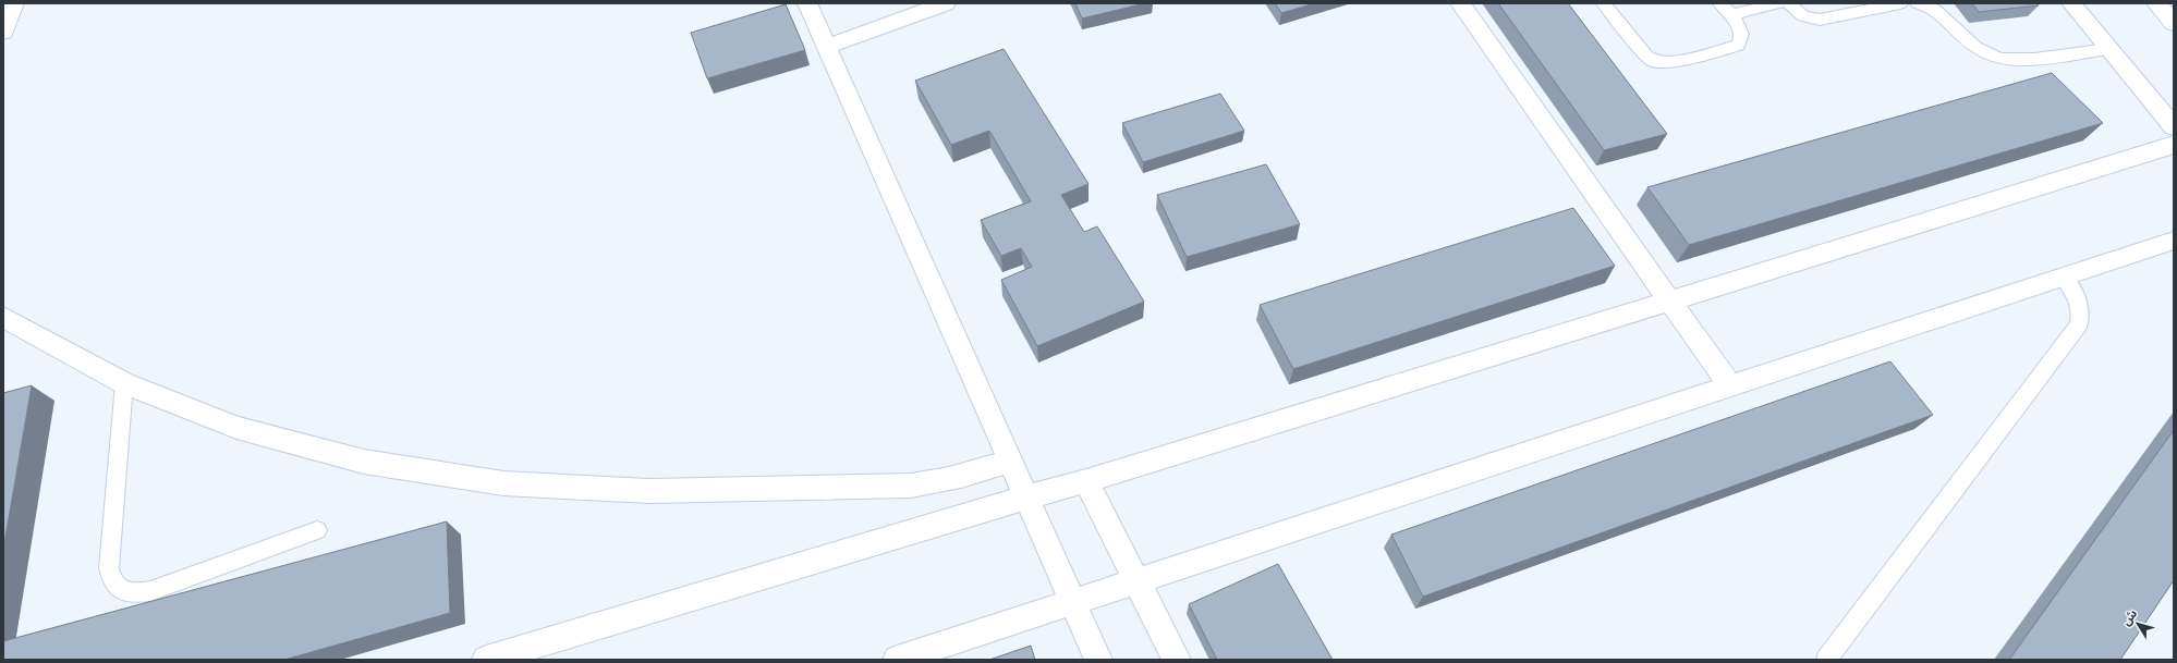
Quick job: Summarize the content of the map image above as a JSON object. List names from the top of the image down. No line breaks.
{"north":"top left"}
